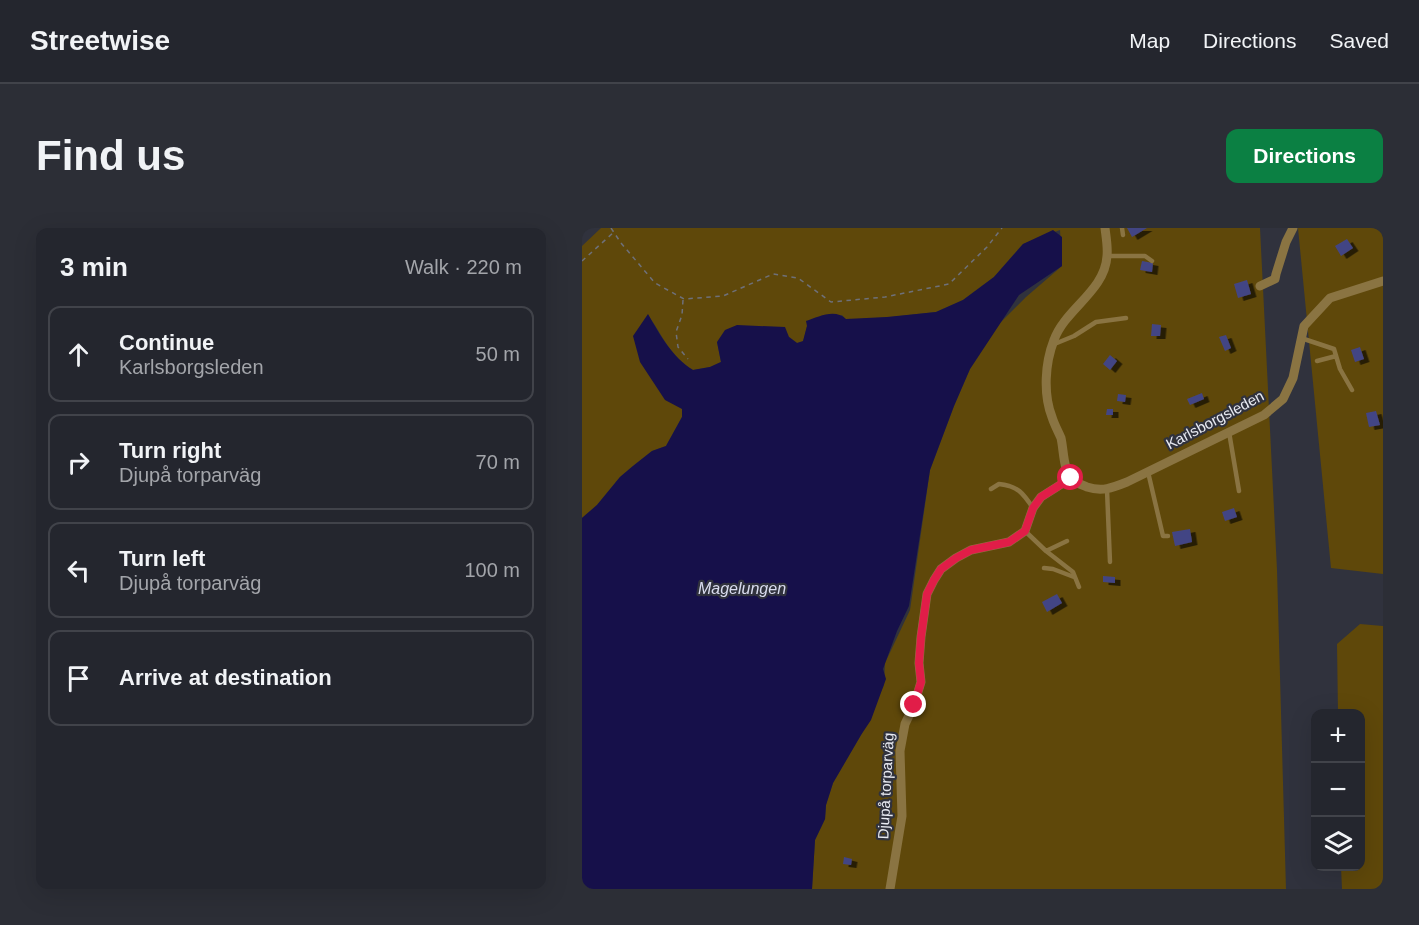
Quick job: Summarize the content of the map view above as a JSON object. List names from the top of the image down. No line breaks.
{"streets":{"street":["Karlsborgsleden","Djupå torparväg"]},"water":["Magelungen"],"page":{"header":"Streetwise","nav":["Map","Directions","Saved"],"buttons":"Directions","title":"Find us","heading":["3 min","Walk · 220 m"],"list":[["Continue","Karlsborgsleden","50 m"],["Turn right","Djupå torparväg","70 m"],["Turn left","Djupå torparväg","100 m"],"Arrive at destination"],"map_buttons":["+","−"]}}
